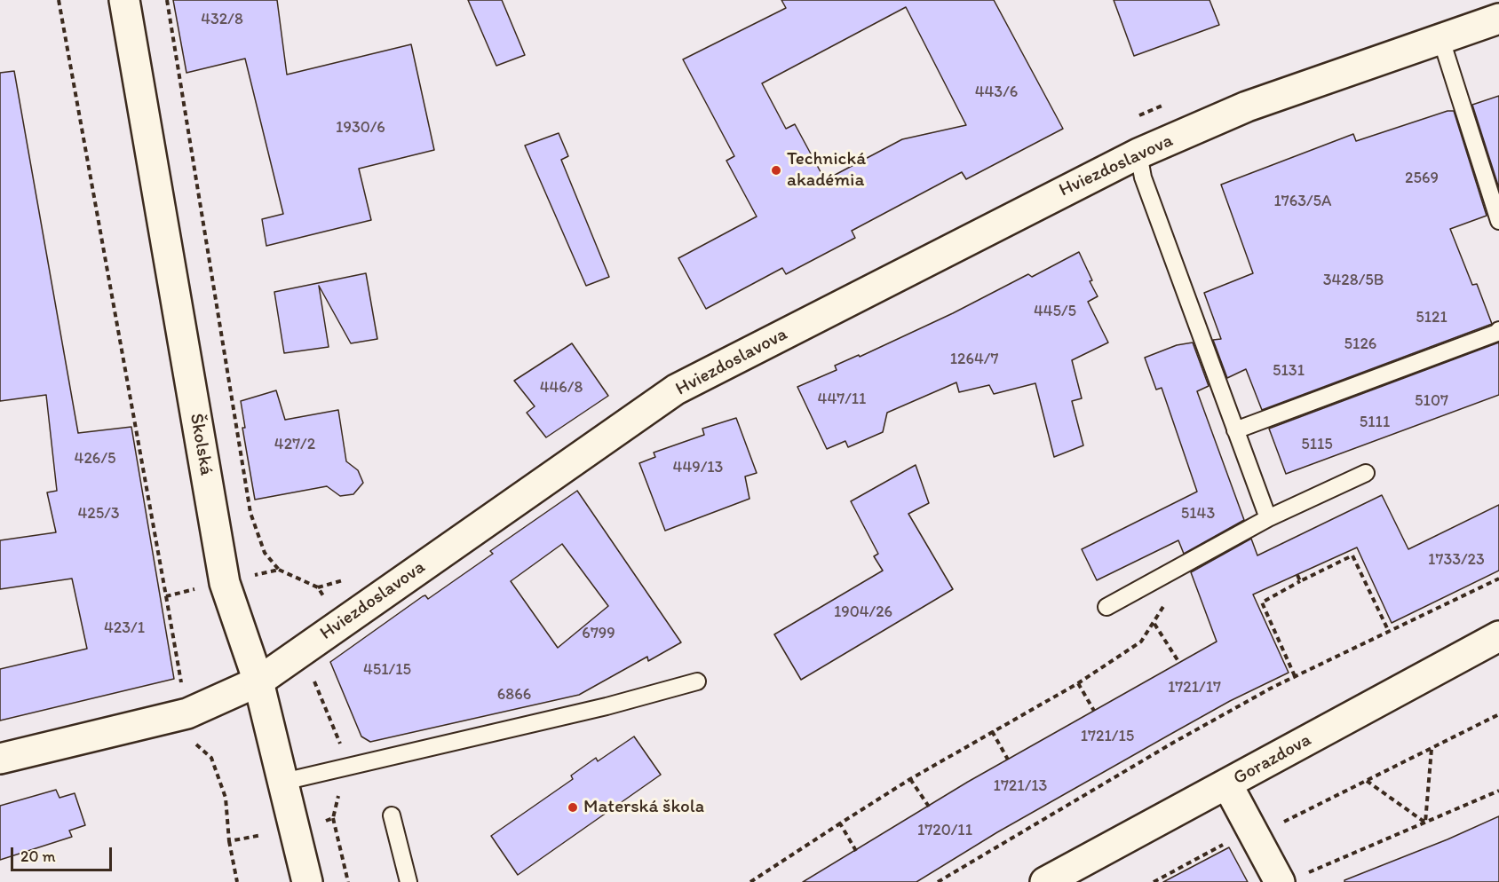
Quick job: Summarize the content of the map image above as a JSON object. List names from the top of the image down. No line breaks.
{"streets":{"street":["Hviezdoslavova","Školská","Gorazdova"]},"crossings":[["Hviezdoslavova","Školská"]],"places":["Technická akadémia","Materská škola"],"house_numbers":["432/8","443/6","1930/6","2569","1763/5A","3428/5B","445/5","5121","5126","1264/7","5131","446/8","447/11","5107","5111","427/2","5115","426/5","449/13","425/3","5143","1733/23","1904/26","423/1","6799","451/15","1721/17","6866","1721/15","1721/13","1720/11"],"scale_bar":"20 m"}
